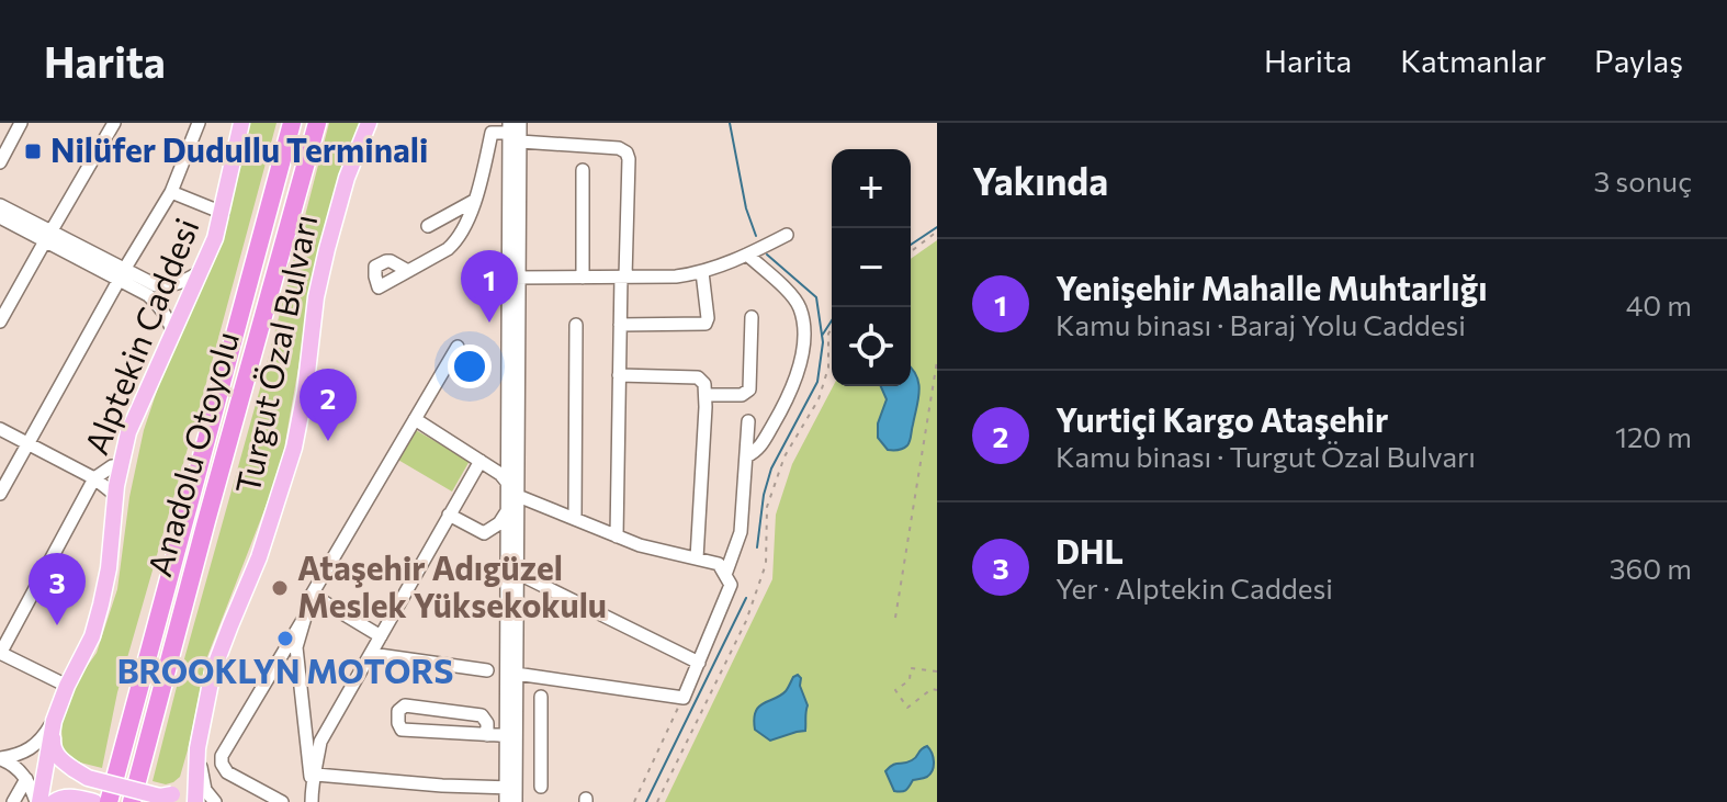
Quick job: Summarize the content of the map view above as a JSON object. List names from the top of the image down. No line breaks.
{"streets":{"highway":["Anadolu Otoyolu"],"main road":["Alptekin Caddesi","Turgut Özal Bulvarı"]},"places":{"transit":["Nilüfer Dudullu Terminali"],"other":["Ataşehir Adıgüzel Meslek Yüksekokulu","BROOKLYN MOTORS"]},"page":{"header":"Harita","nav":["Harita","Katmanlar","Paylaş"],"heading":["Yakında","3 sonuç"],"map_buttons":["+","−"],"list":[{"mark":"1","name":"Yenişehir Mahalle Muhtarlığı","note":"Kamu binası · Baraj Yolu Caddesi","value":"40 m"},{"mark":"2","name":"Yurtiçi Kargo Ataşehir","note":"Kamu binası · Turgut Özal Bulvarı","value":"120 m"},{"mark":"3","name":"DHL","note":"Yer · Alptekin Caddesi","value":"360 m"}],"pins":["1","2","3"]}}
